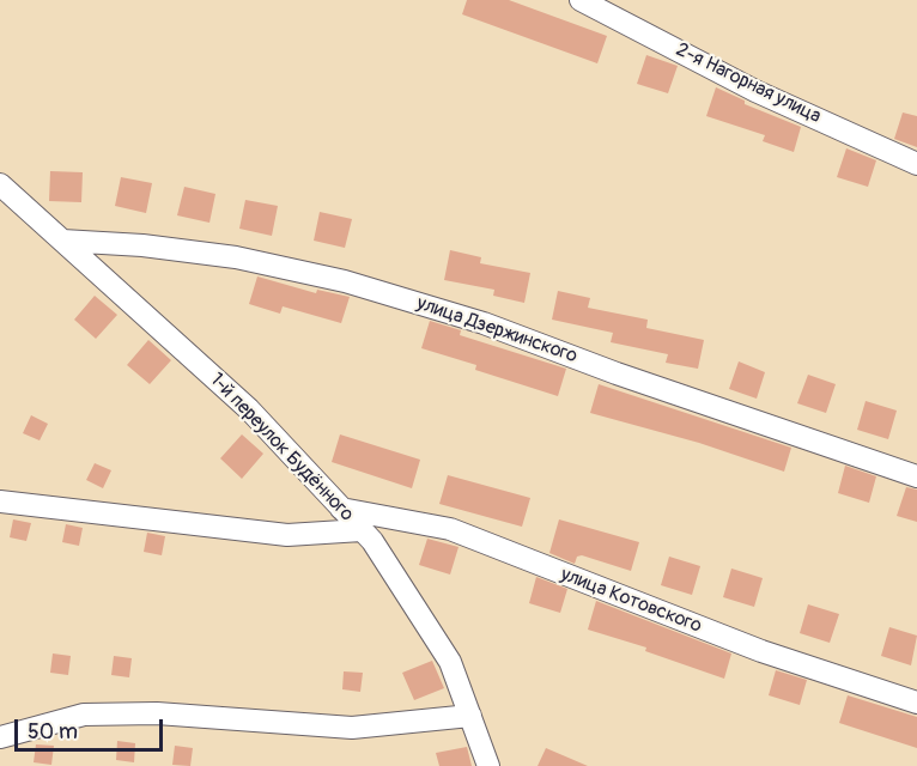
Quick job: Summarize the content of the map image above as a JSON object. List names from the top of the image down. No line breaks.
{"streets":{"street":["2-я Нагорная улица","улица Дзержинского","1-й переулок Будённого","улица Котовского"]},"crossings":[["улица Дзержинского","1-й переулок Будённого"],["1-й переулок Будённого","улица Котовского"]],"scale_bar":"50 m"}
